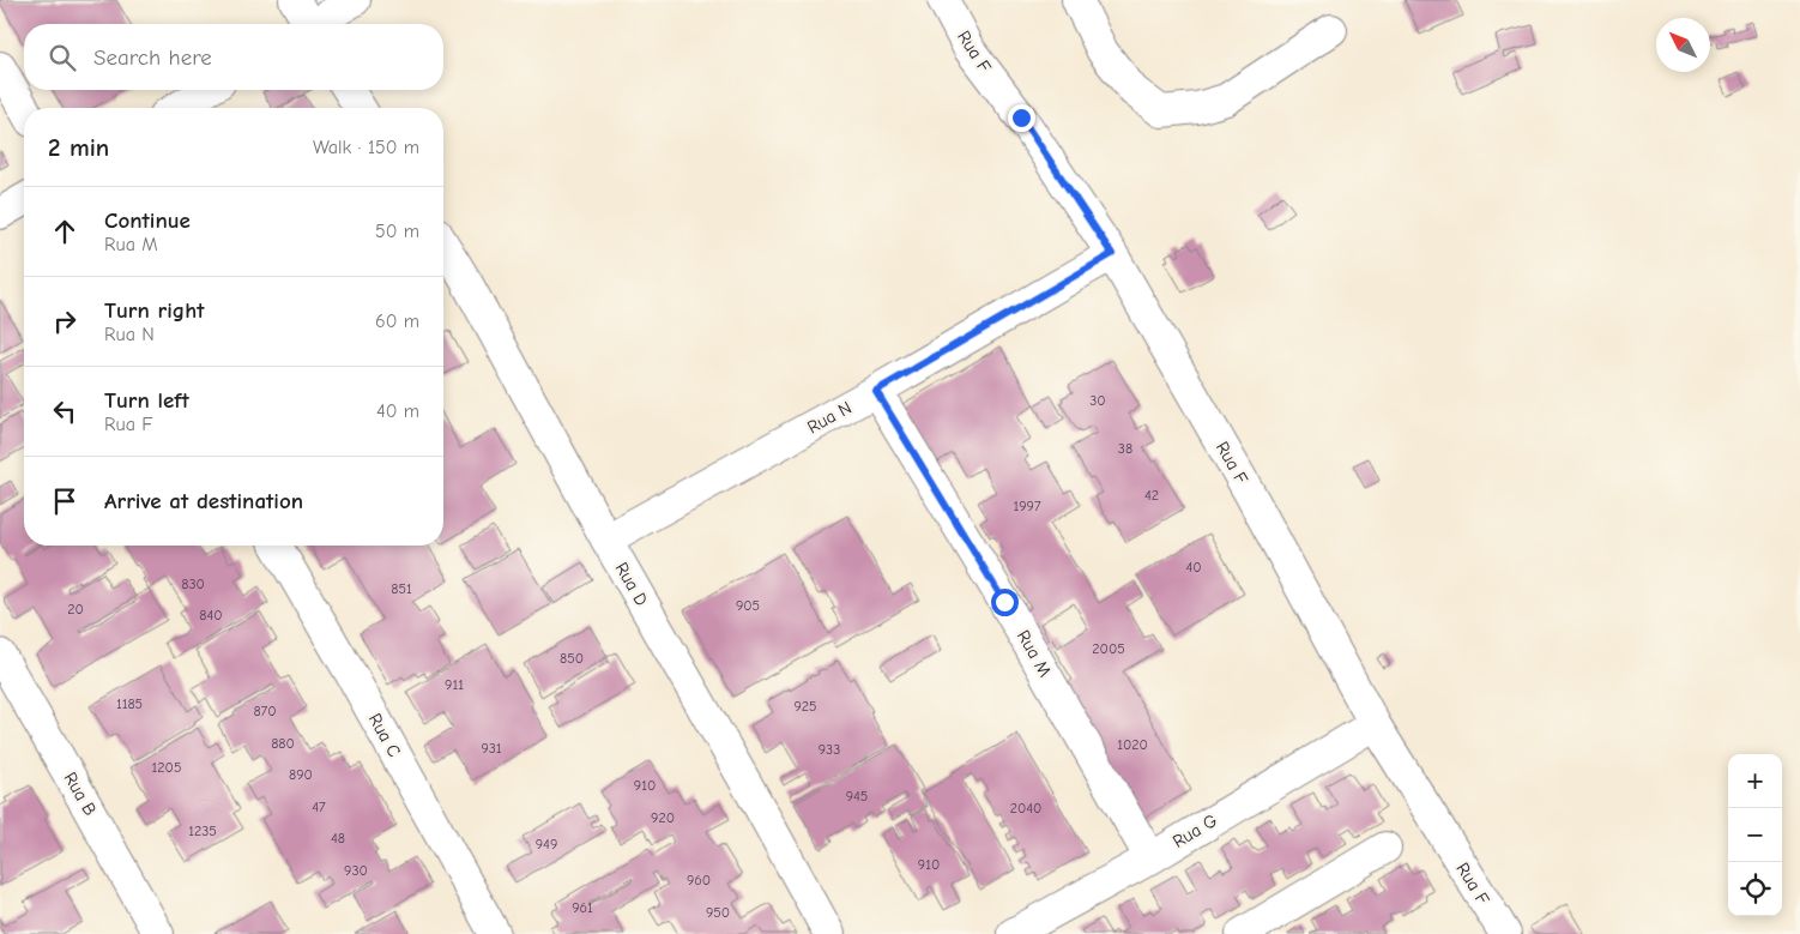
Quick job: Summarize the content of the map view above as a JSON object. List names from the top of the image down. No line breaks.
{"streets":{"street":["Rua F","Rua N","Rua D","Rua M","Rua C","Rua B","Rua G"]},"crossings":[["Rua F","Rua N"],["Rua F","Rua G"],["Rua N","Rua D"],["Rua N","Rua M"],["Rua M","Rua G"]],"house_numbers":["30","38","42","1997","40","830","851","905","20","840","2005","850","911","1185","925","870","880","1020","931","933","1205","890","910","945","47","2040","920","1235","48","949","910","930","960","961","950"],"north":"top left","page":{"search":"Search here","heading":["2 min","Walk · 150 m"],"list":[["Continue","Rua M","50 m"],["Turn right","Rua N","60 m"],["Turn left","Rua F","40 m"],"Arrive at destination"],"map_buttons":["+","−"]}}
